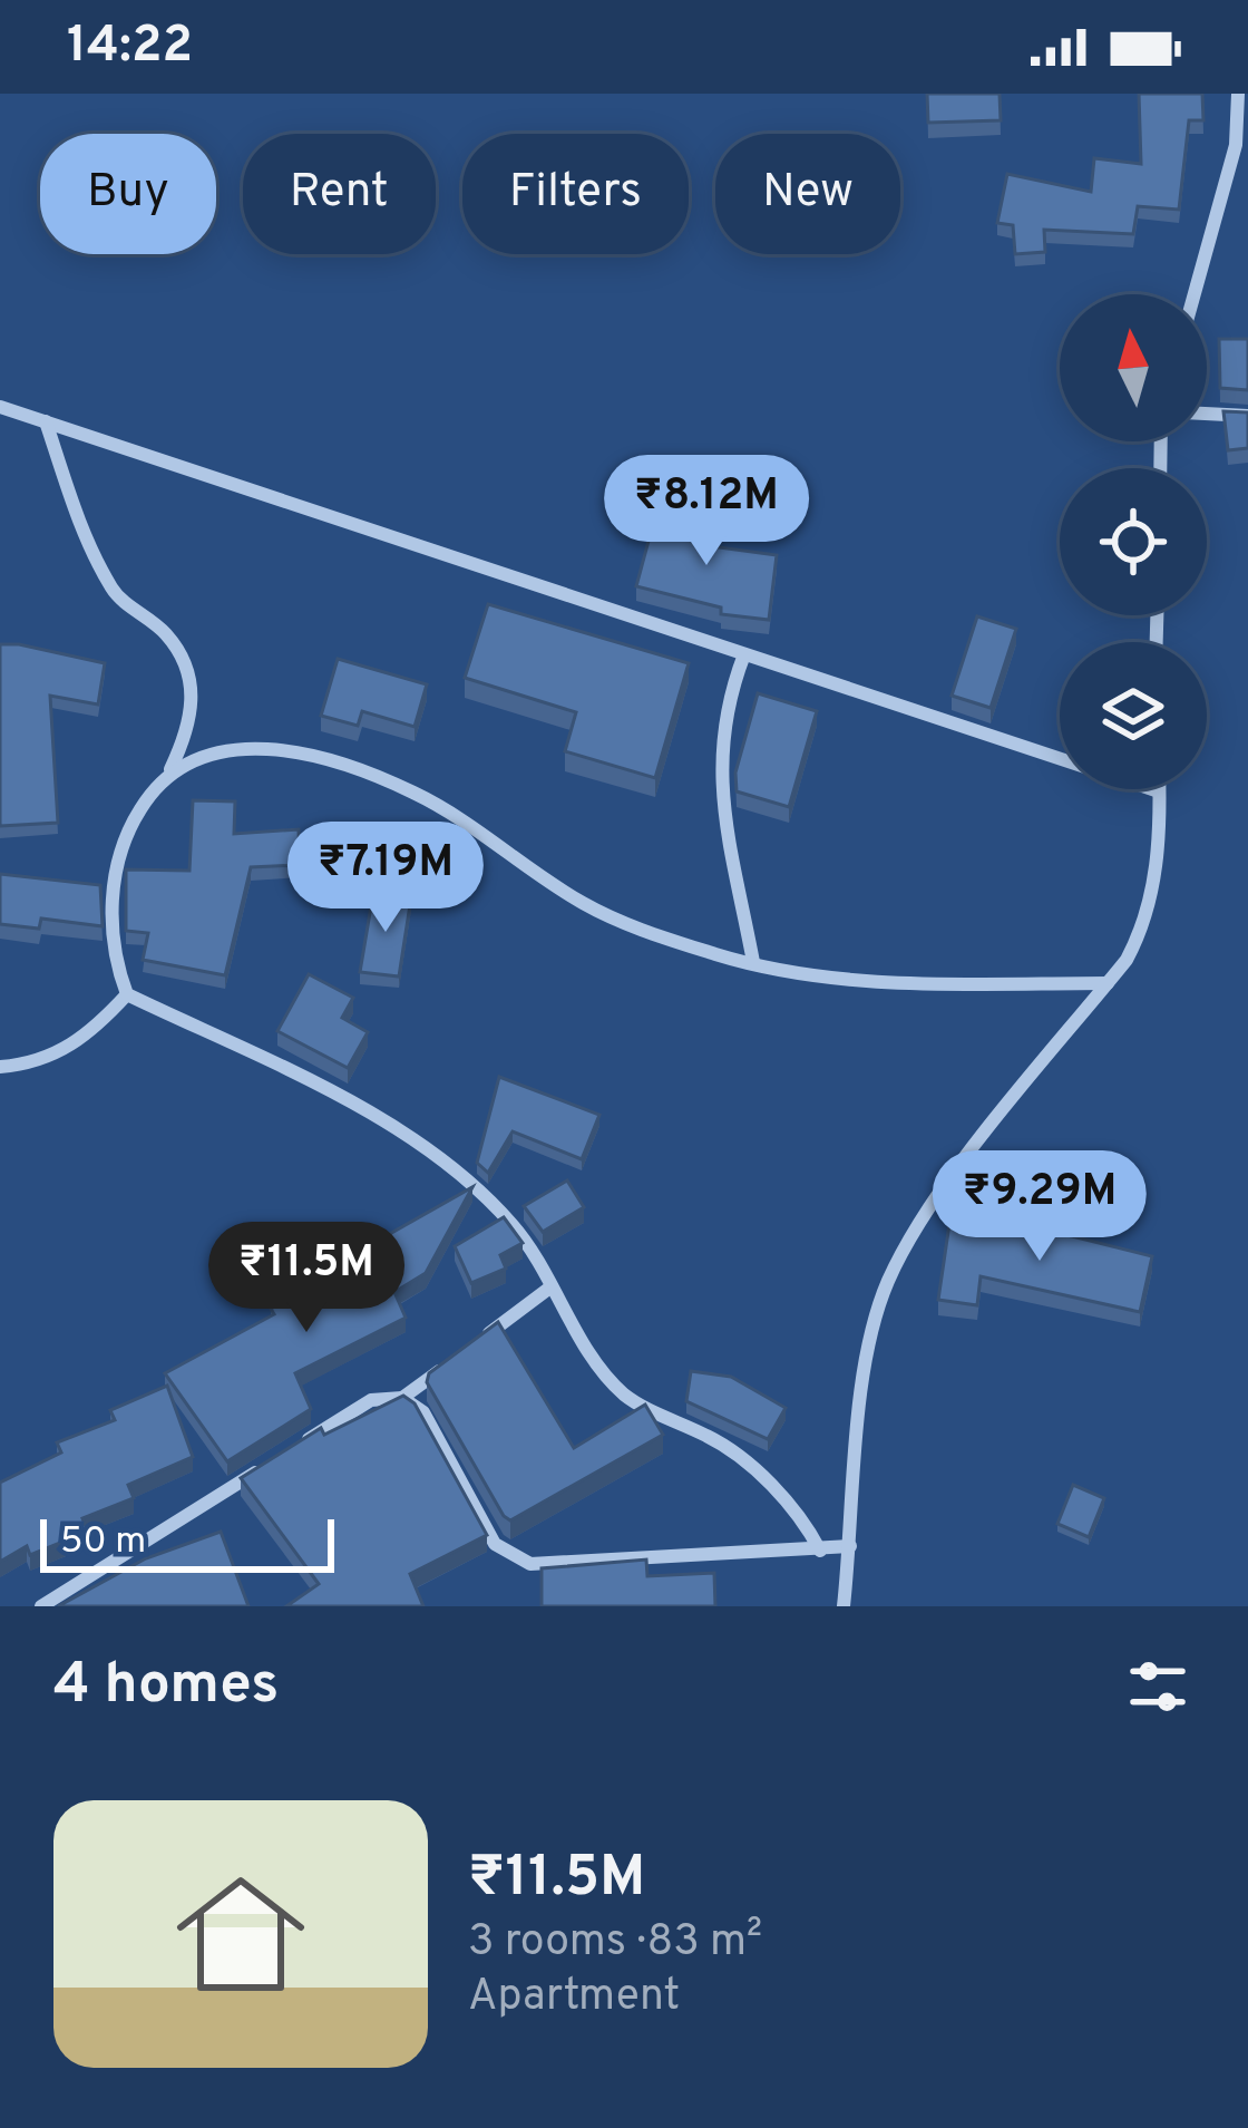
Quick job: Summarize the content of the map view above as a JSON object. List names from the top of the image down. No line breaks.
{"scale_bar":"50 m","north":"top","page":{"status":"14:22","chip":["Buy","Rent","Filters","New"],"price":["₹8.12M","₹7.19M","₹9.29M","₹11.5M"],"scale":"50 m","heading":"4 homes","list":[{"name":"₹11.5M","note":"3 rooms · 83 m² · Apartment"}]}}
